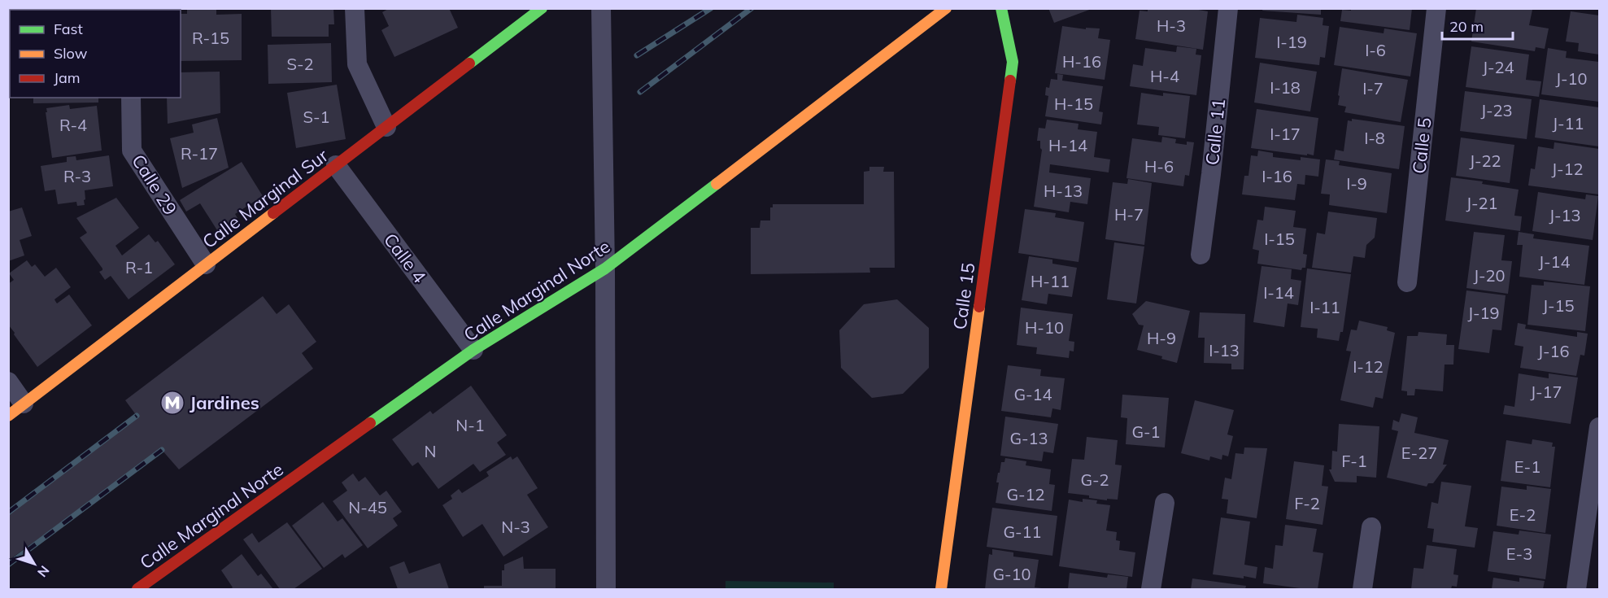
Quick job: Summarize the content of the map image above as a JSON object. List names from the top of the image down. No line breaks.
{"streets":{"street":["Calle 11","Calle 5","Calle 29","Calle Marginal Sur","Calle 4","Calle Marginal Norte","Calle 15"]},"crossings":[["Calle 29","Calle Marginal Sur"],["Calle Marginal Sur","Calle 4"],["Calle 4","Calle Marginal Norte"]],"places":{"metro station":["Jardines"]},"house_numbers":["H-3","R-15","I-19","I-6","H-16","S-2","J-24","H-4","J-10","I-18","I-7","H-15","J-23","S-1","J-11","R-4","I-17","I-8","H-14","R-17","J-22","H-6","J-12","R-3","I-16","I-9","H-13","J-21","H-7","J-13","I-15","J-14","R-1","J-20","H-11","I-14","J-15","I-11","J-19","H-10","H-9","I-13","J-16","I-12","J-17","G-14","N-1","G-1","G-13","N","E-27","F-1","E-1","G-2","G-12","F-2","N-45","E-2","N-3","G-11","E-3","G-10"],"legend":["Fast","Slow","Jam"],"scale_bar":"20 m","north":"bottom right"}
